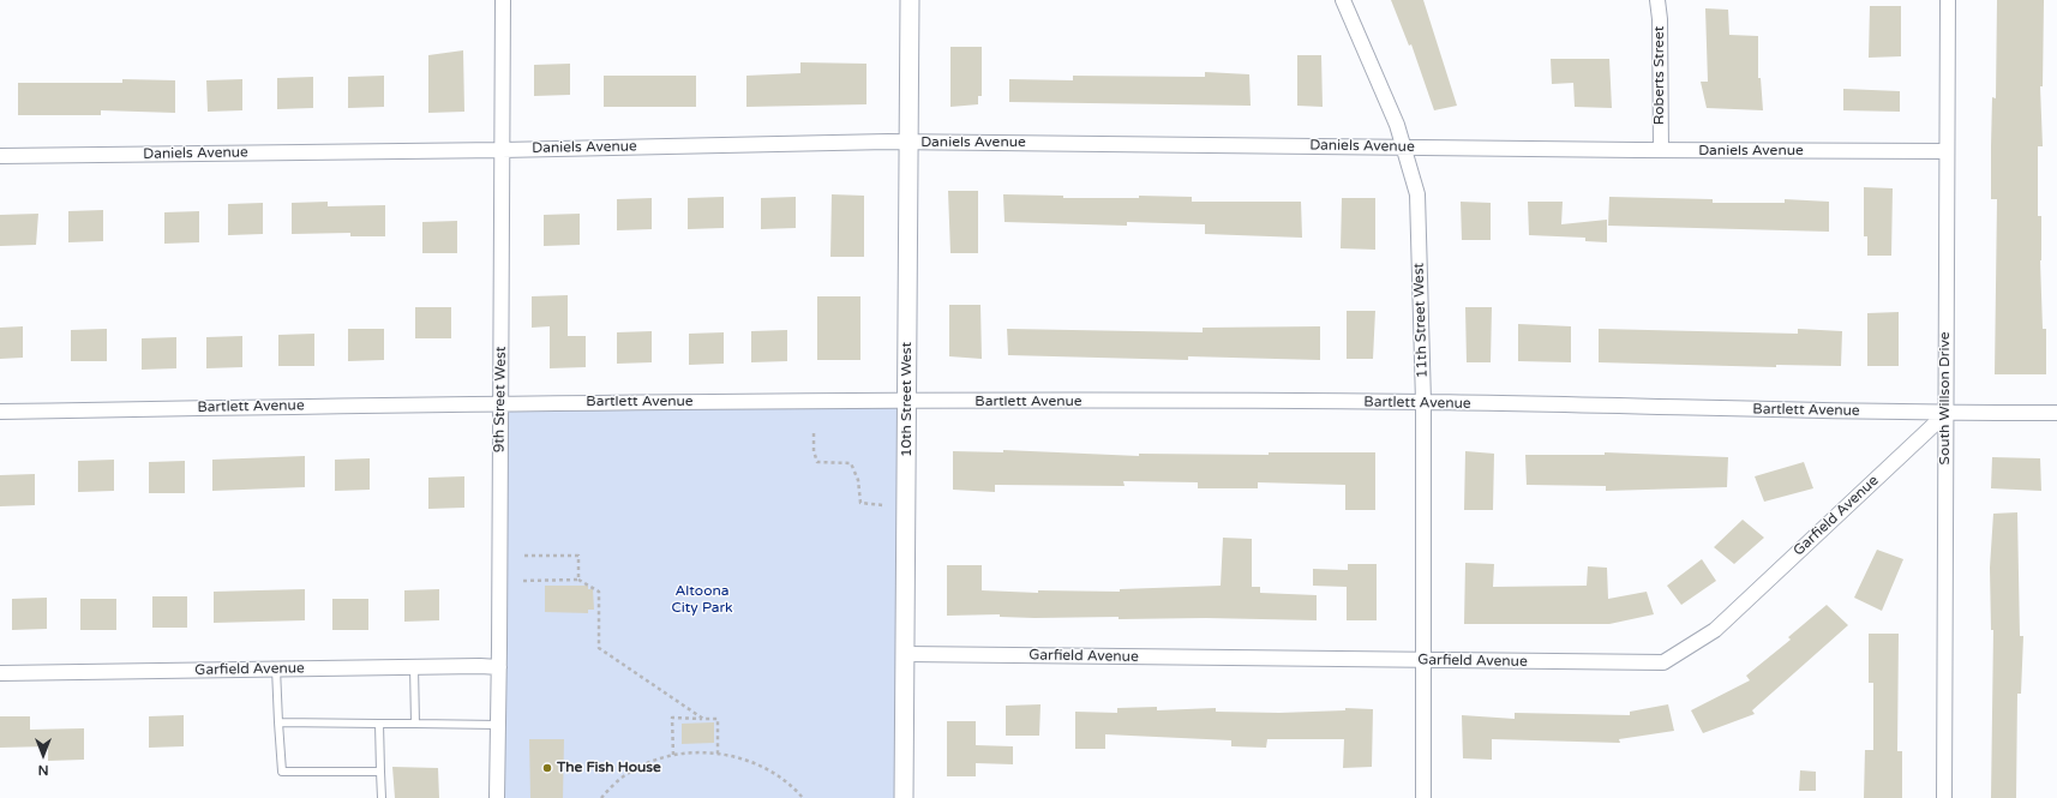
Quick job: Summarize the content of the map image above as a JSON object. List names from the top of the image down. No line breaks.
{"streets":{"street":["Roberts Street","Daniels Avenue","11th Street West","South Willson Drive","9th Street West","10th Street West","Bartlett Avenue","Garfield Avenue"]},"crossings":[["Roberts Street","Daniels Avenue"],["Daniels Avenue","11th Street West"],["Daniels Avenue","South Willson Drive"],["Daniels Avenue","9th Street West"],["Daniels Avenue","10th Street West"],["11th Street West","Bartlett Avenue"],["11th Street West","Garfield Avenue"],["South Willson Drive","Bartlett Avenue"],["South Willson Drive","Garfield Avenue"],["9th Street West","Bartlett Avenue"],["9th Street West","Garfield Avenue"],["10th Street West","Bartlett Avenue"],["10th Street West","Garfield Avenue"],["Bartlett Avenue","Garfield Avenue"]],"parks":["Altoona City Park"],"places":["The Fish House"],"north":"bottom"}
